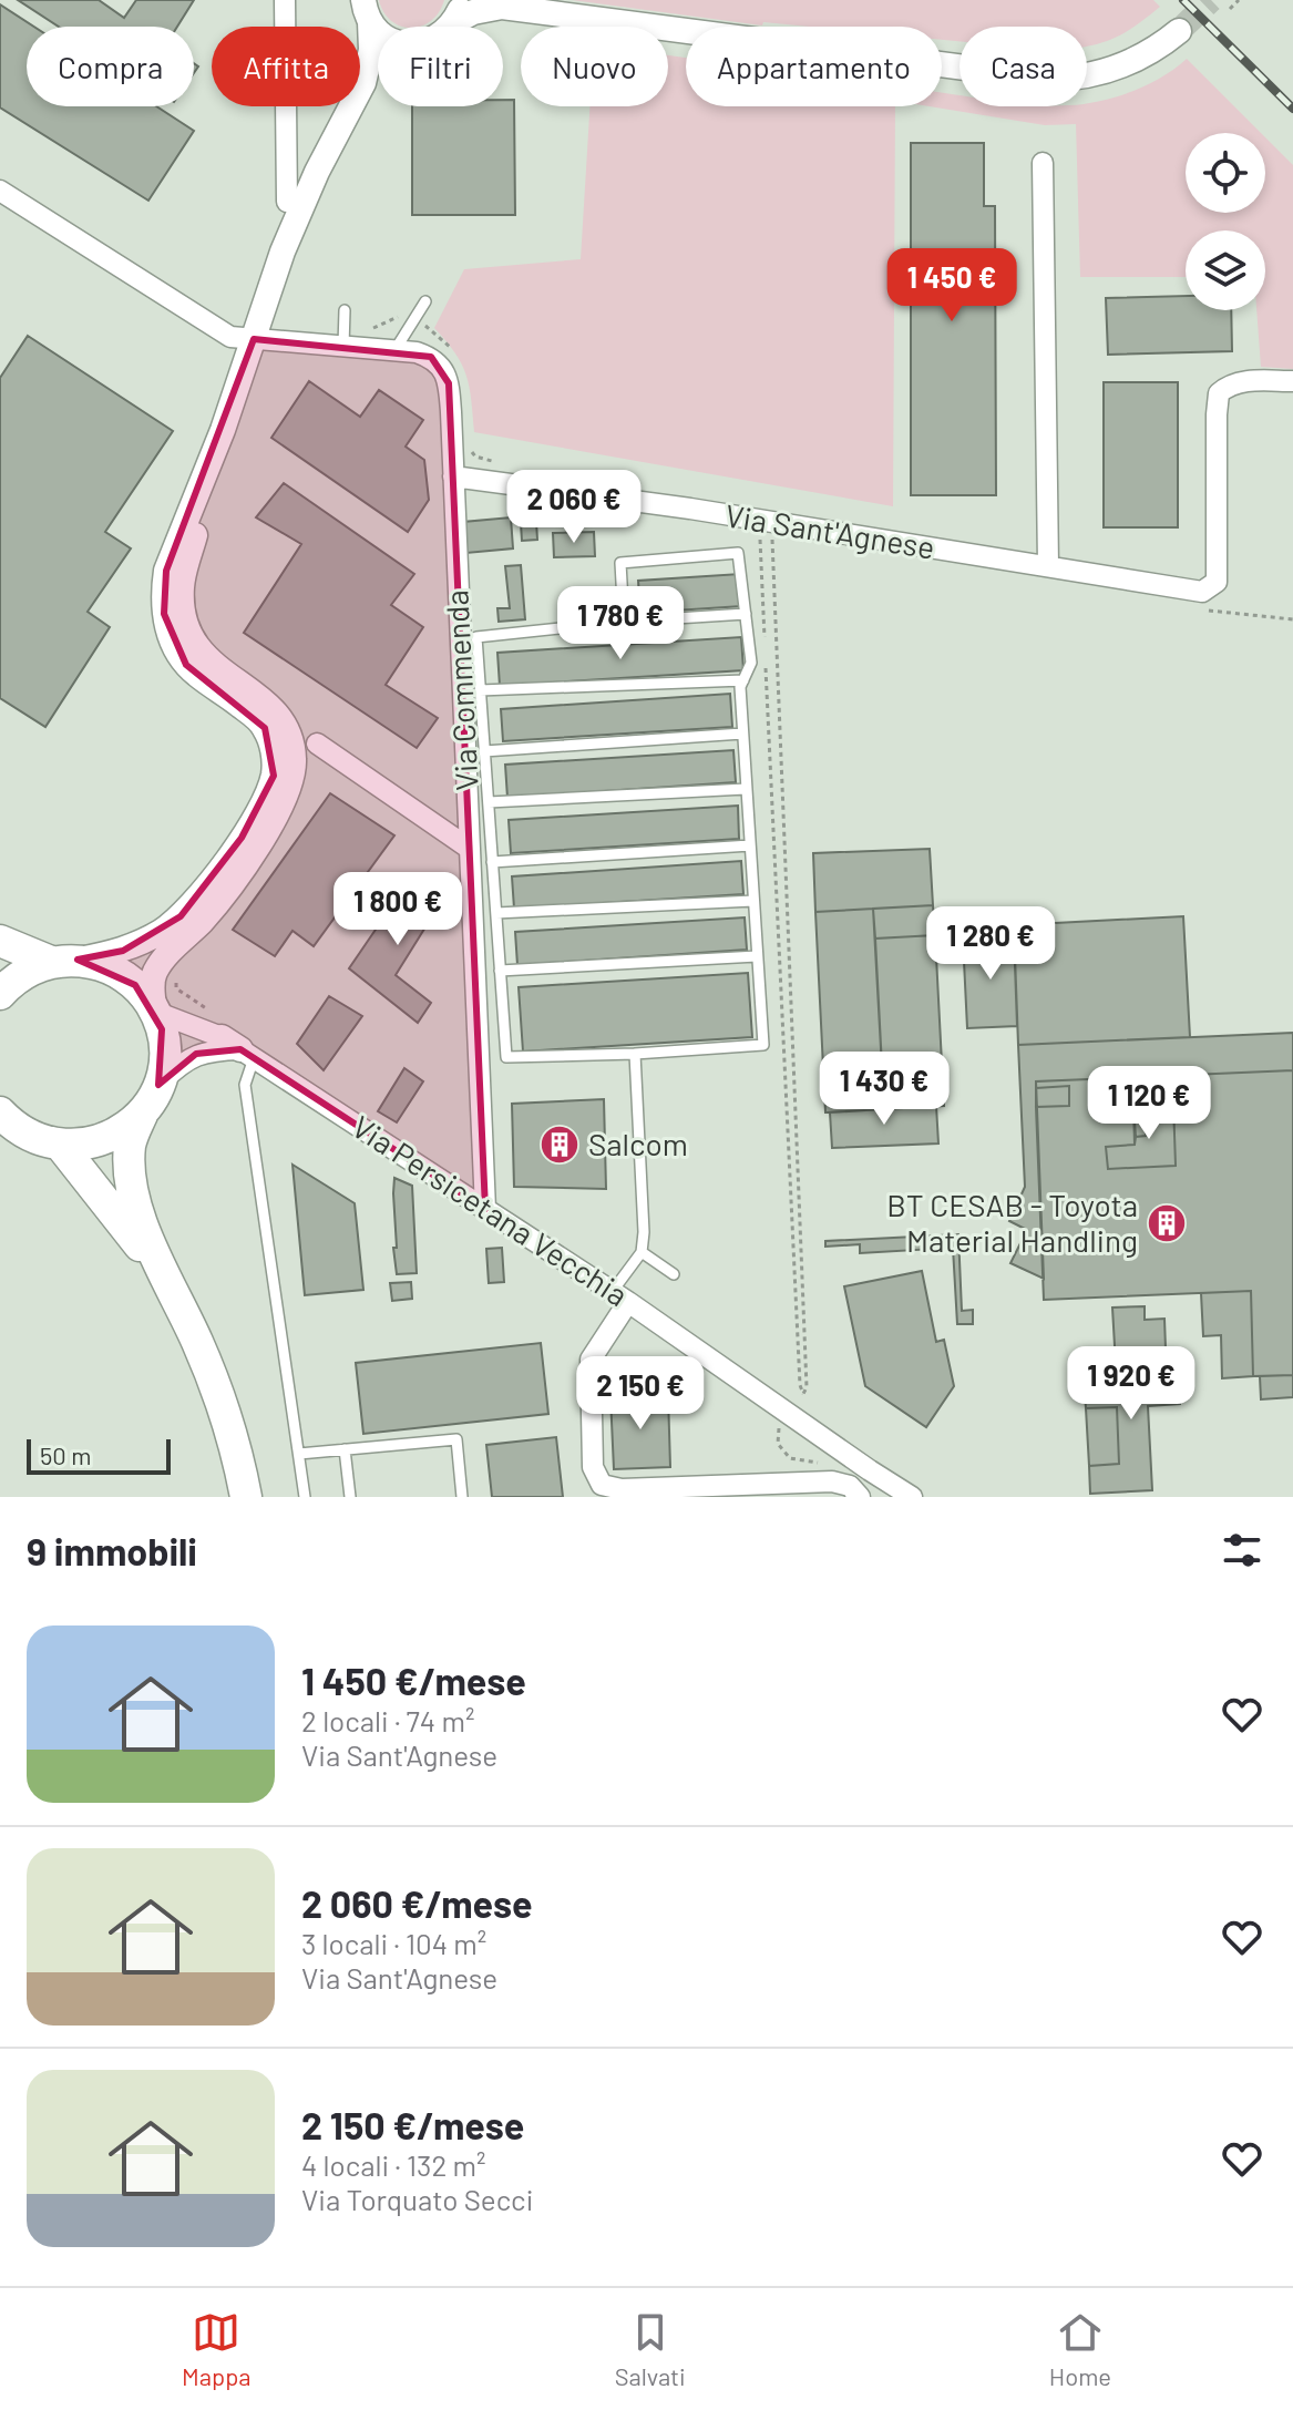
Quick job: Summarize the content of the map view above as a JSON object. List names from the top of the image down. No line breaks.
{"streets":{"street":["Via Sant'Agnese","Via Commenda","Via Persicetana Vecchia"]},"crossings":[["Via Sant'Agnese","Via Commenda"],["Via Commenda","Via Persicetana Vecchia"]],"places":{"building":["Salcom","BT CESAB - Toyota Material Handling"]},"scale_bar":"50 m","page":{"chip":["Compra","Affitta","Filtri","Nuovo","Appartamento","Casa"],"price":["1 450 €","2 060 €","1 780 €","1 800 €","1 280 €","1 430 €","1 120 €","1 920 €","2 150 €"],"scale":"50 m","heading":"9 immobili","list":[{"name":"1 450 €/mese","note":"2 locali · 74 m² · Via Sant'Agnese"},{"name":"2 060 €/mese","note":"3 locali · 104 m² · Via Sant'Agnese"},{"name":"2 150 €/mese","note":"4 locali · 132 m² · Via Torquato Secci"}],"tabs":["Mappa","Salvati","Home"]}}
